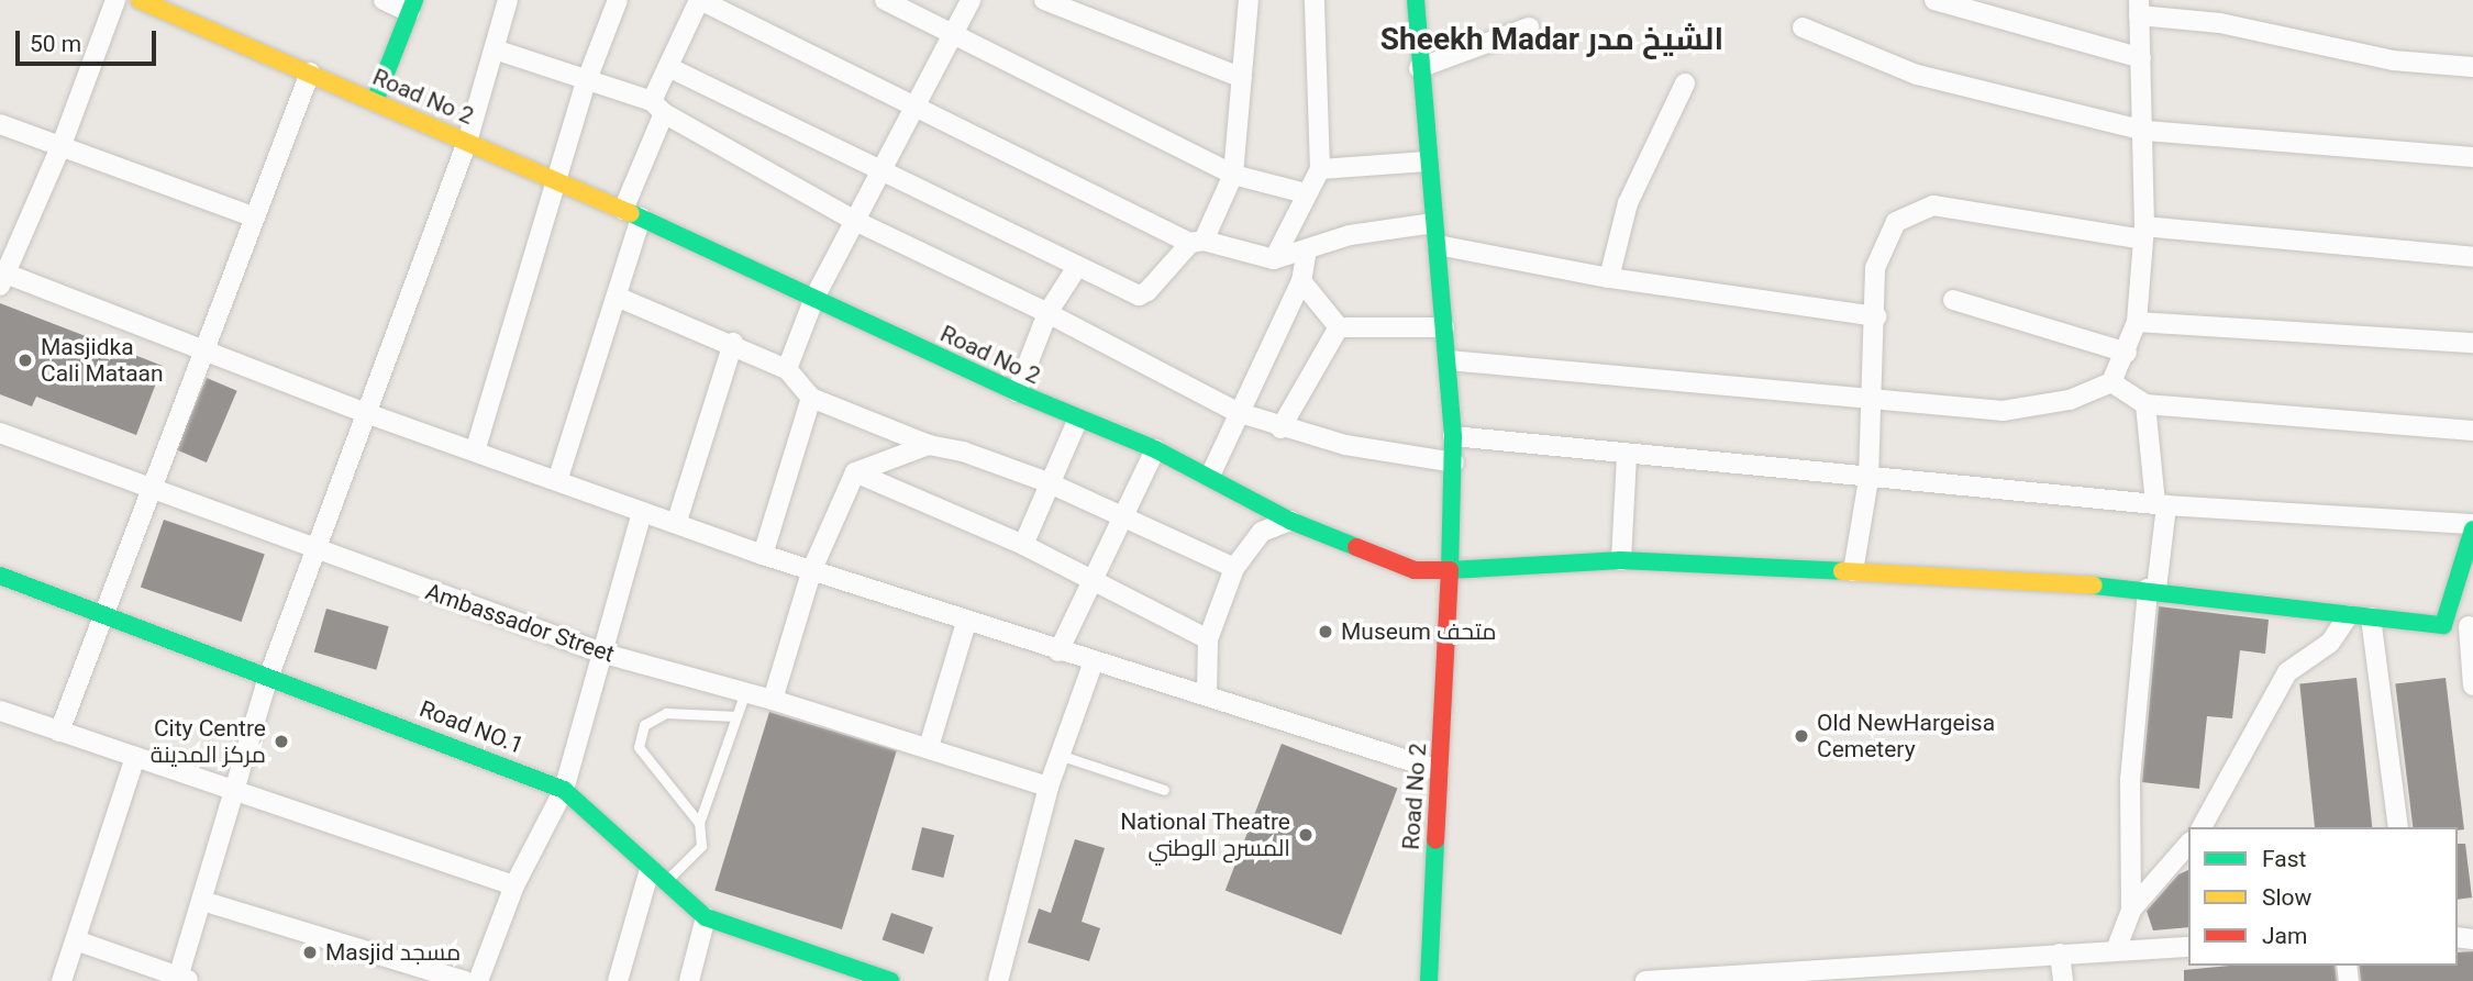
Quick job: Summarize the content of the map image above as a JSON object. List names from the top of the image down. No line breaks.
{"streets":{"main road":["Road No 2","Road NO.1"],"street":["Ambassador Street"]},"districts":["Sheekh Madar الشيخ مدر"],"places":["Masjidka Cali Mataan","Museum متحف","Old NewHargeisa Cemetery","City Centre مركز المدينة","National Theatre المسرح الوطني","Masjid مسجد"],"legend":["Fast","Slow","Jam"],"scale_bar":"50 m"}
